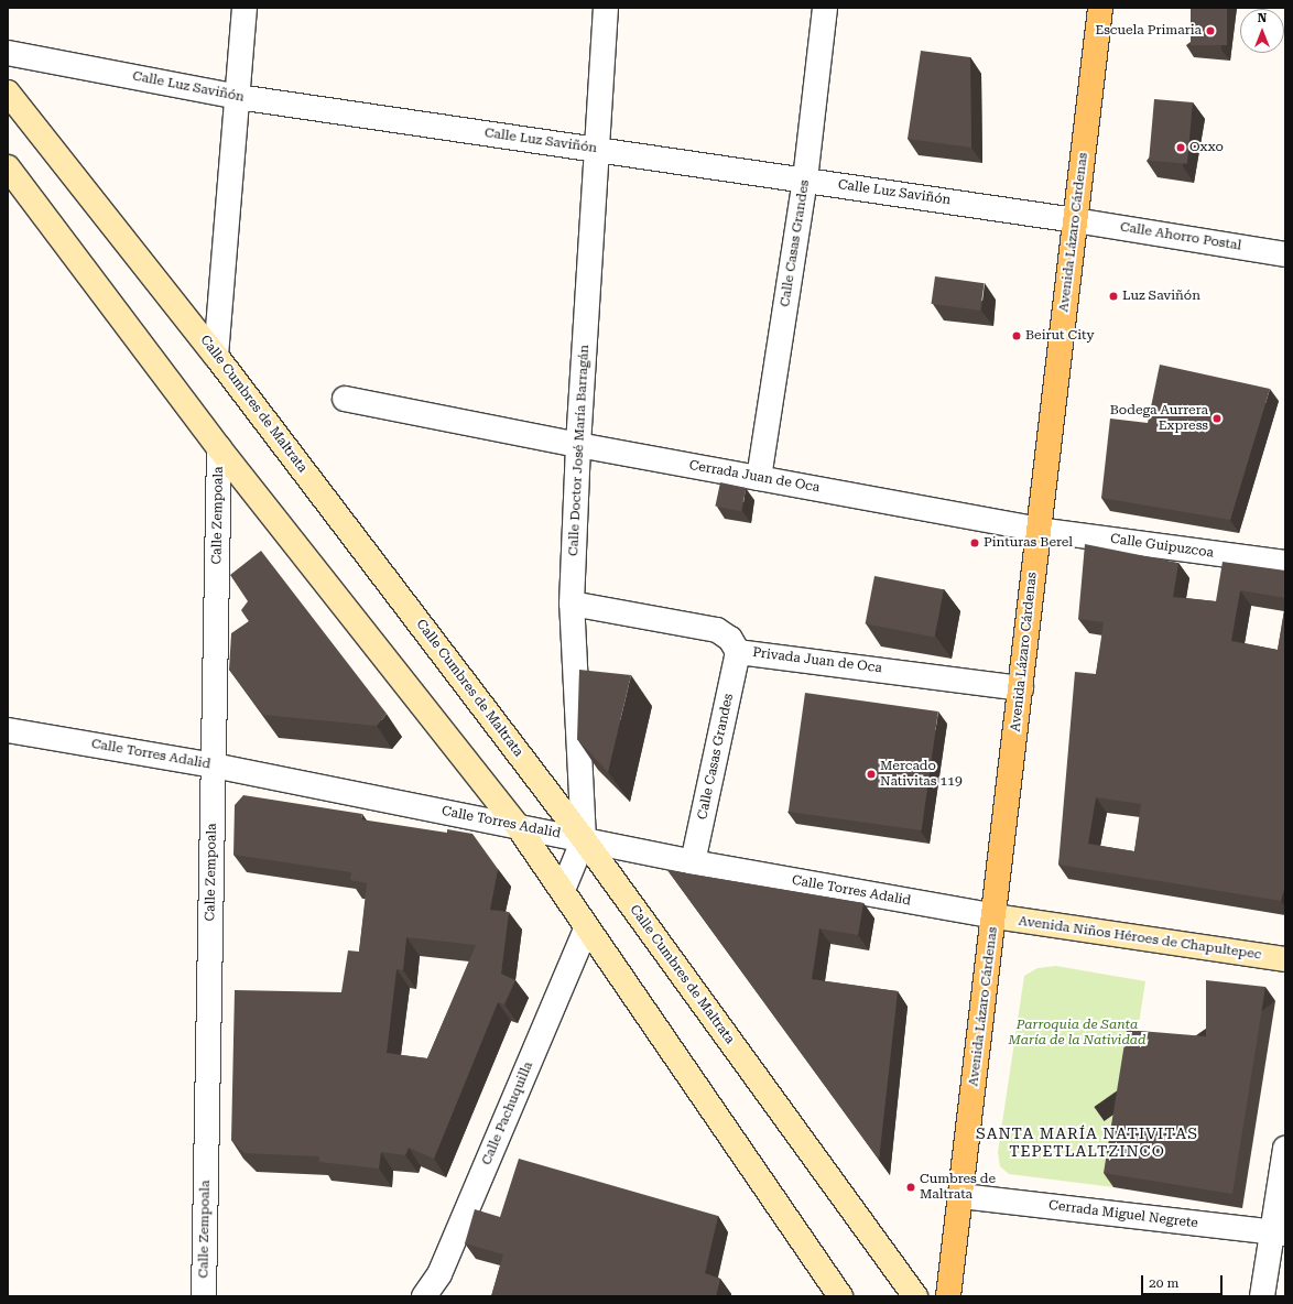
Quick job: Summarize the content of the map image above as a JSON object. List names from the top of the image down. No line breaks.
{"streets":{"main road":["Avenida Lázaro Cárdenas","Calle Cumbres de Maltrata","Avenida Niños Héroes de Chapultepec"],"street":["Calle Luz Saviñón","Calle Ahorro Postal","Calle Casas Grandes","Calle Doctor José María Barragán","Cerrada Juan de Oca","Calle Zempoala","Calle Guipuzcoa","Privada Juan de Oca","Calle Torres Adalid","Calle Pachuquilla","Cerrada Miguel Negrete"]},"crossings":[["Calle Luz Saviñón","Avenida Lázaro Cárdenas"],["Calle Luz Saviñón","Calle Ahorro Postal"],["Calle Luz Saviñón","Calle Casas Grandes"],["Calle Luz Saviñón","Calle Doctor José María Barragán"],["Avenida Lázaro Cárdenas","Calle Ahorro Postal"],["Avenida Lázaro Cárdenas","Cerrada Juan de Oca"],["Avenida Lázaro Cárdenas","Calle Guipuzcoa"],["Avenida Lázaro Cárdenas","Privada Juan de Oca"],["Avenida Lázaro Cárdenas","Calle Torres Adalid"],["Avenida Lázaro Cárdenas","Avenida Niños Héroes de Chapultepec"],["Avenida Lázaro Cárdenas","Cerrada Miguel Negrete"],["Calle Casas Grandes","Cerrada Juan de Oca"],["Calle Casas Grandes","Privada Juan de Oca"],["Calle Casas Grandes","Calle Torres Adalid"],["Calle Cumbres de Maltrata","Calle Doctor José María Barragán"],["Calle Cumbres de Maltrata","Calle Torres Adalid"],["Calle Doctor José María Barragán","Cerrada Juan de Oca"],["Calle Doctor José María Barragán","Privada Juan de Oca"],["Calle Doctor José María Barragán","Calle Torres Adalid"],["Cerrada Juan de Oca","Calle Guipuzcoa"],["Calle Zempoala","Calle Torres Adalid"],["Calle Torres Adalid","Avenida Niños Héroes de Chapultepec"]],"districts":["SANTA MARÍA NATIVITAS TEPETLALTZINCO"],"parks":["Parroquia de Santa María de la Natividad"],"places":["Escuela Primaria","Oxxo","Luz Saviñón","Beirut City","Bodega Aurrera Express","Pinturas Berel","Mercado Nativitas 119","Cumbres de Maltrata"],"scale_bar":"20 m","north":"top"}
